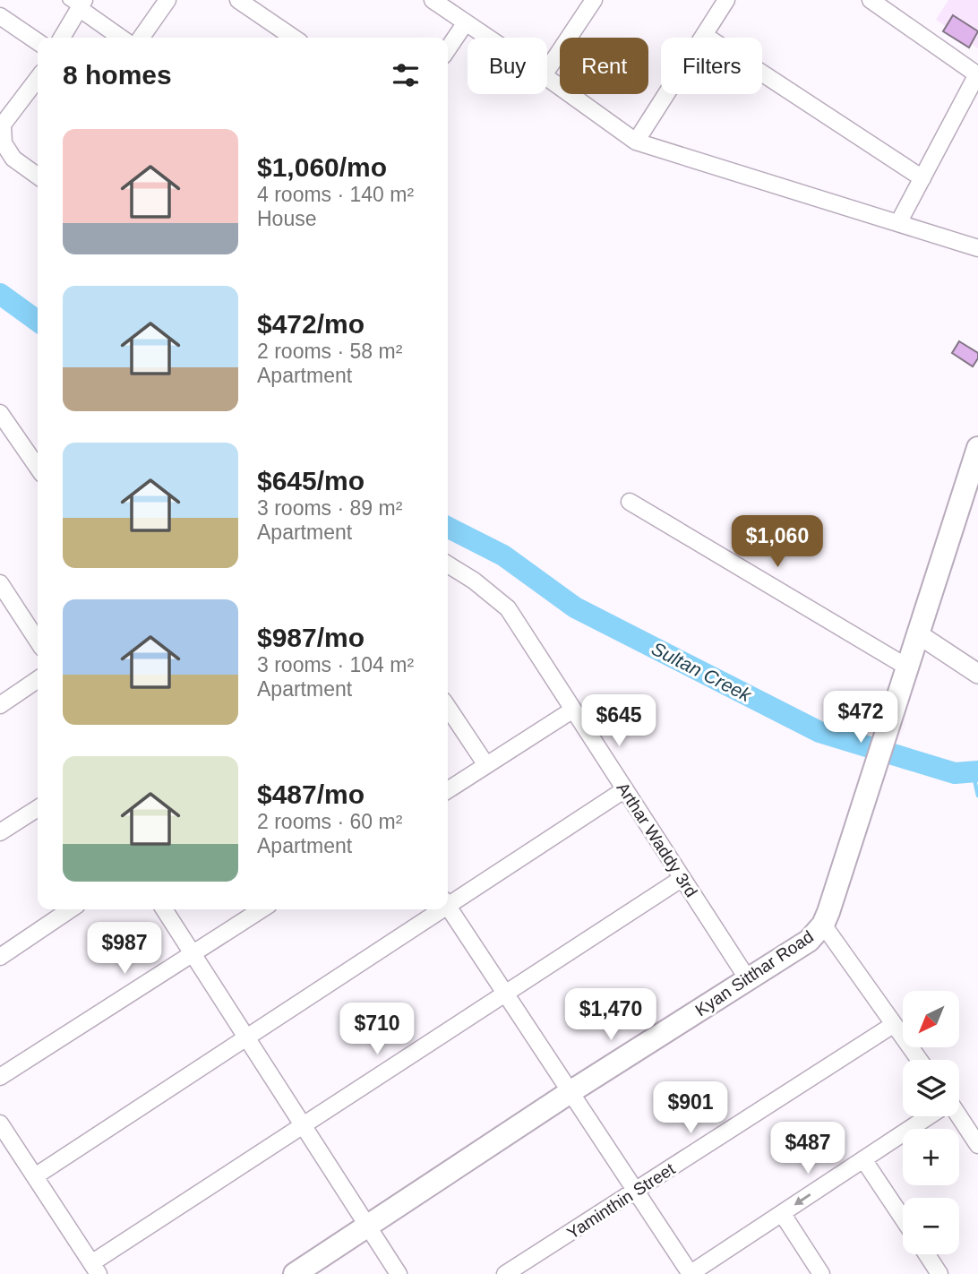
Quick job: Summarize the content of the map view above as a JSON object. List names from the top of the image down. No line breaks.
{"streets":{"main road":["Kyan Sitthar Road"],"street":["Arthar Waddy 3rd","Yaminthin Street"]},"crossings":[["Arthar Waddy 3rd","Kyan Sitthar Road"]],"water":["Sultan Creek"],"north":"bottom left","page":{"chip":["Buy","Rent","Filters"],"heading":"8 homes","list":[{"name":"$1,060/mo","note":"4 rooms · 140 m² · House"},{"name":"$472/mo","note":"2 rooms · 58 m² · Apartment"},{"name":"$645/mo","note":"3 rooms · 89 m² · Apartment"},{"name":"$987/mo","note":"3 rooms · 104 m² · Apartment"},{"name":"$487/mo","note":"2 rooms · 60 m² · Apartment"}],"price":["$1,060","$472","$645","$987","$1,470","$710","$901","$487"],"map_buttons":["+","−"]}}
